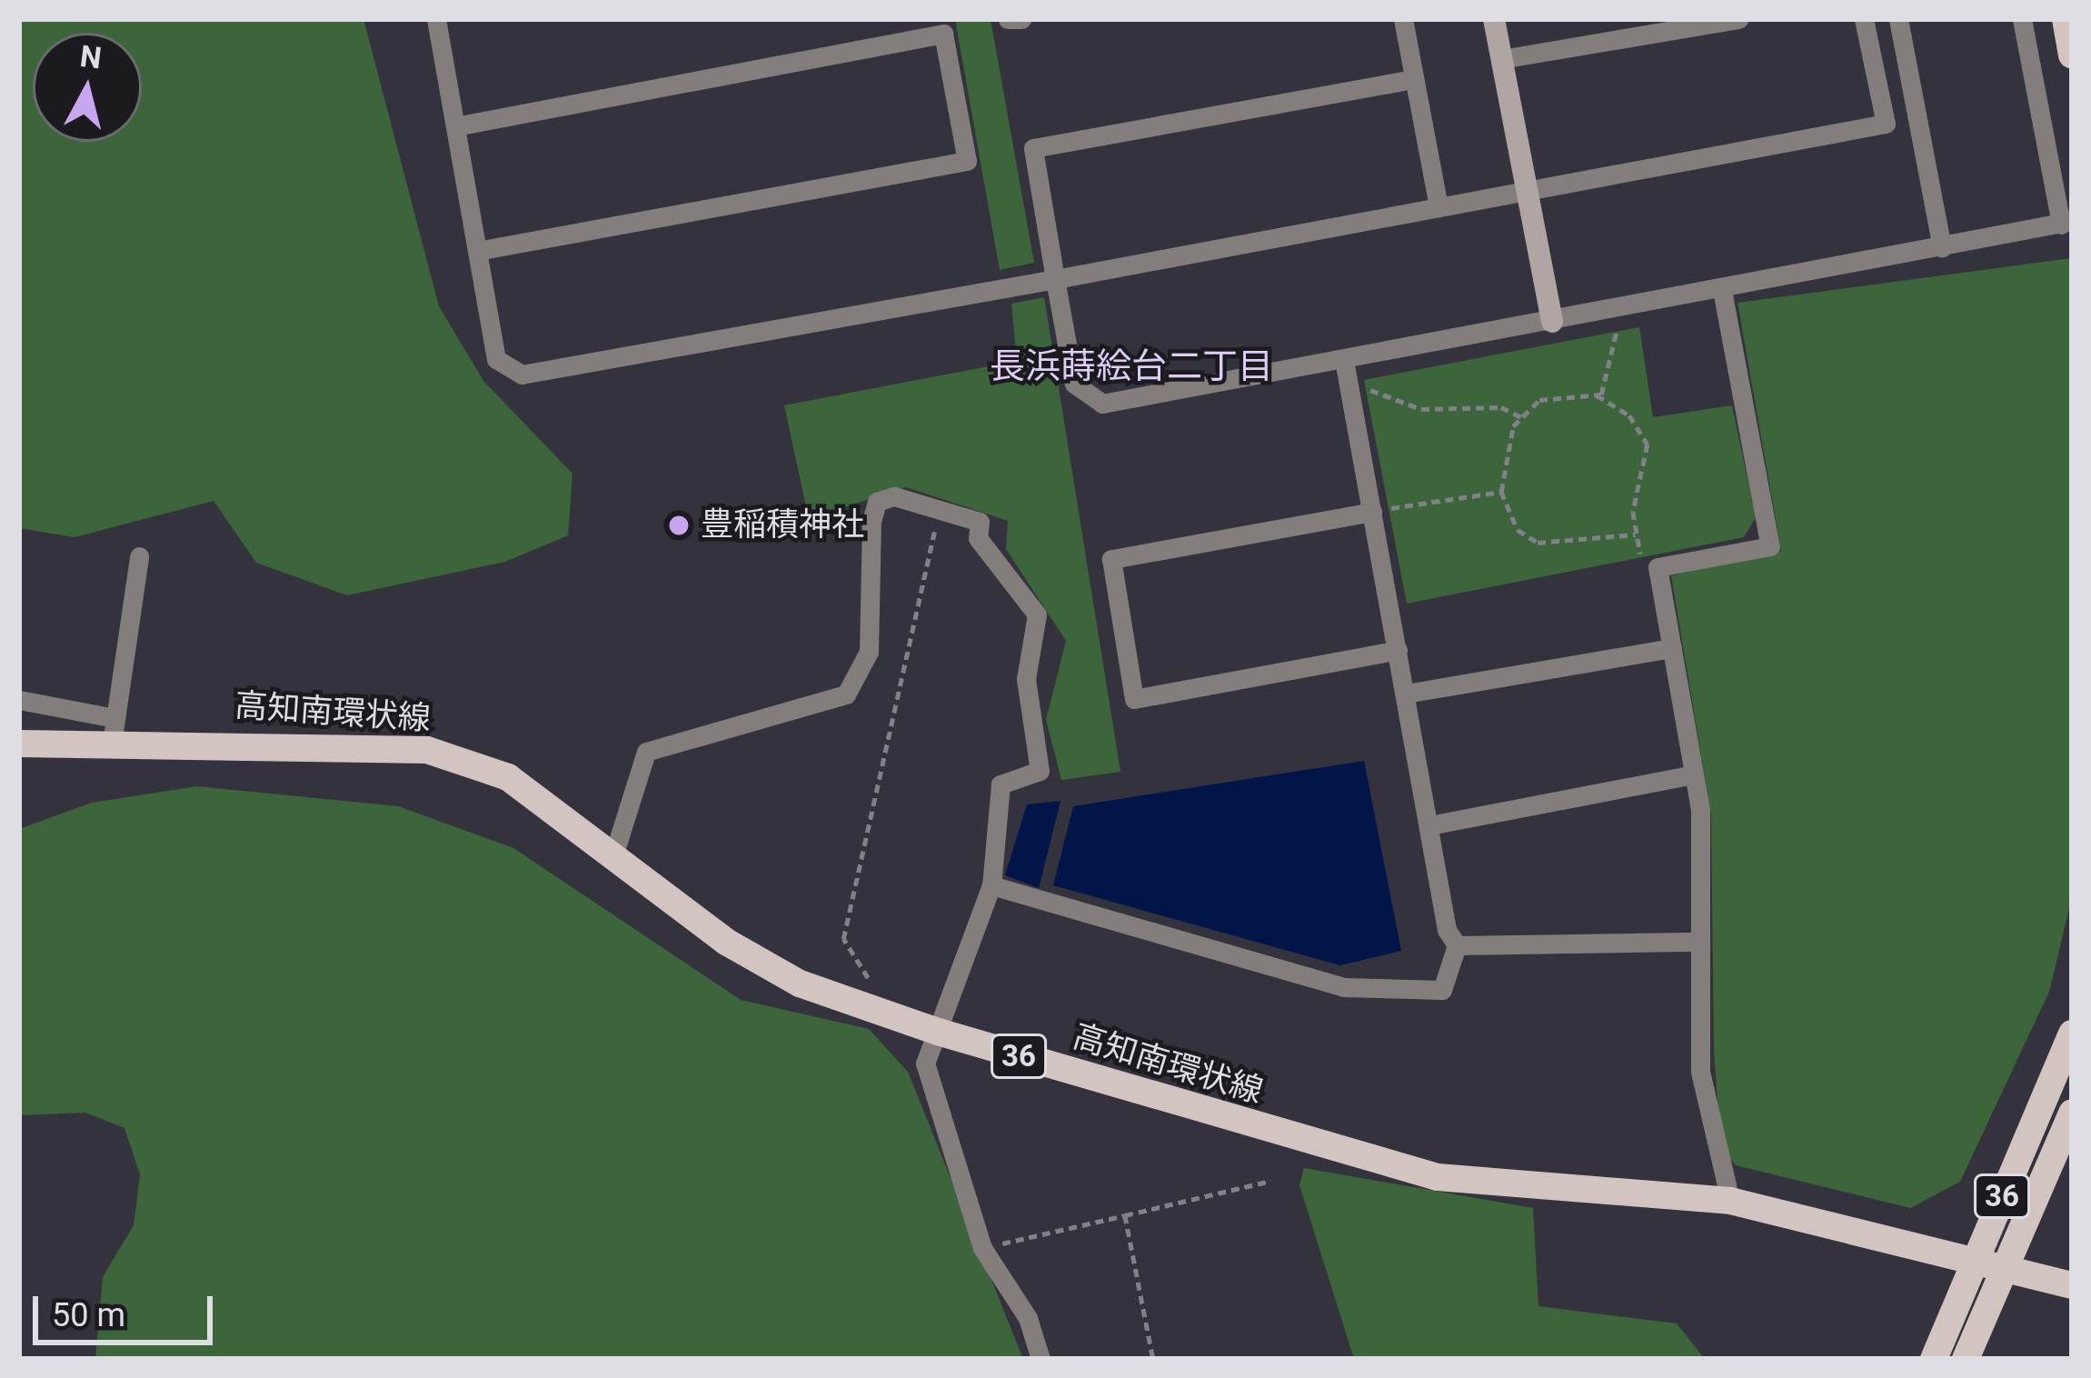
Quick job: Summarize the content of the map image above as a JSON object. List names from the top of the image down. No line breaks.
{"streets":{"main road":["高知南環状線","36"]},"crossings":[["高知南環状線","36"]],"districts":["長浜蒔絵台二丁目"],"places":["豊稲積神社"],"scale_bar":"50 m","north":"top"}
